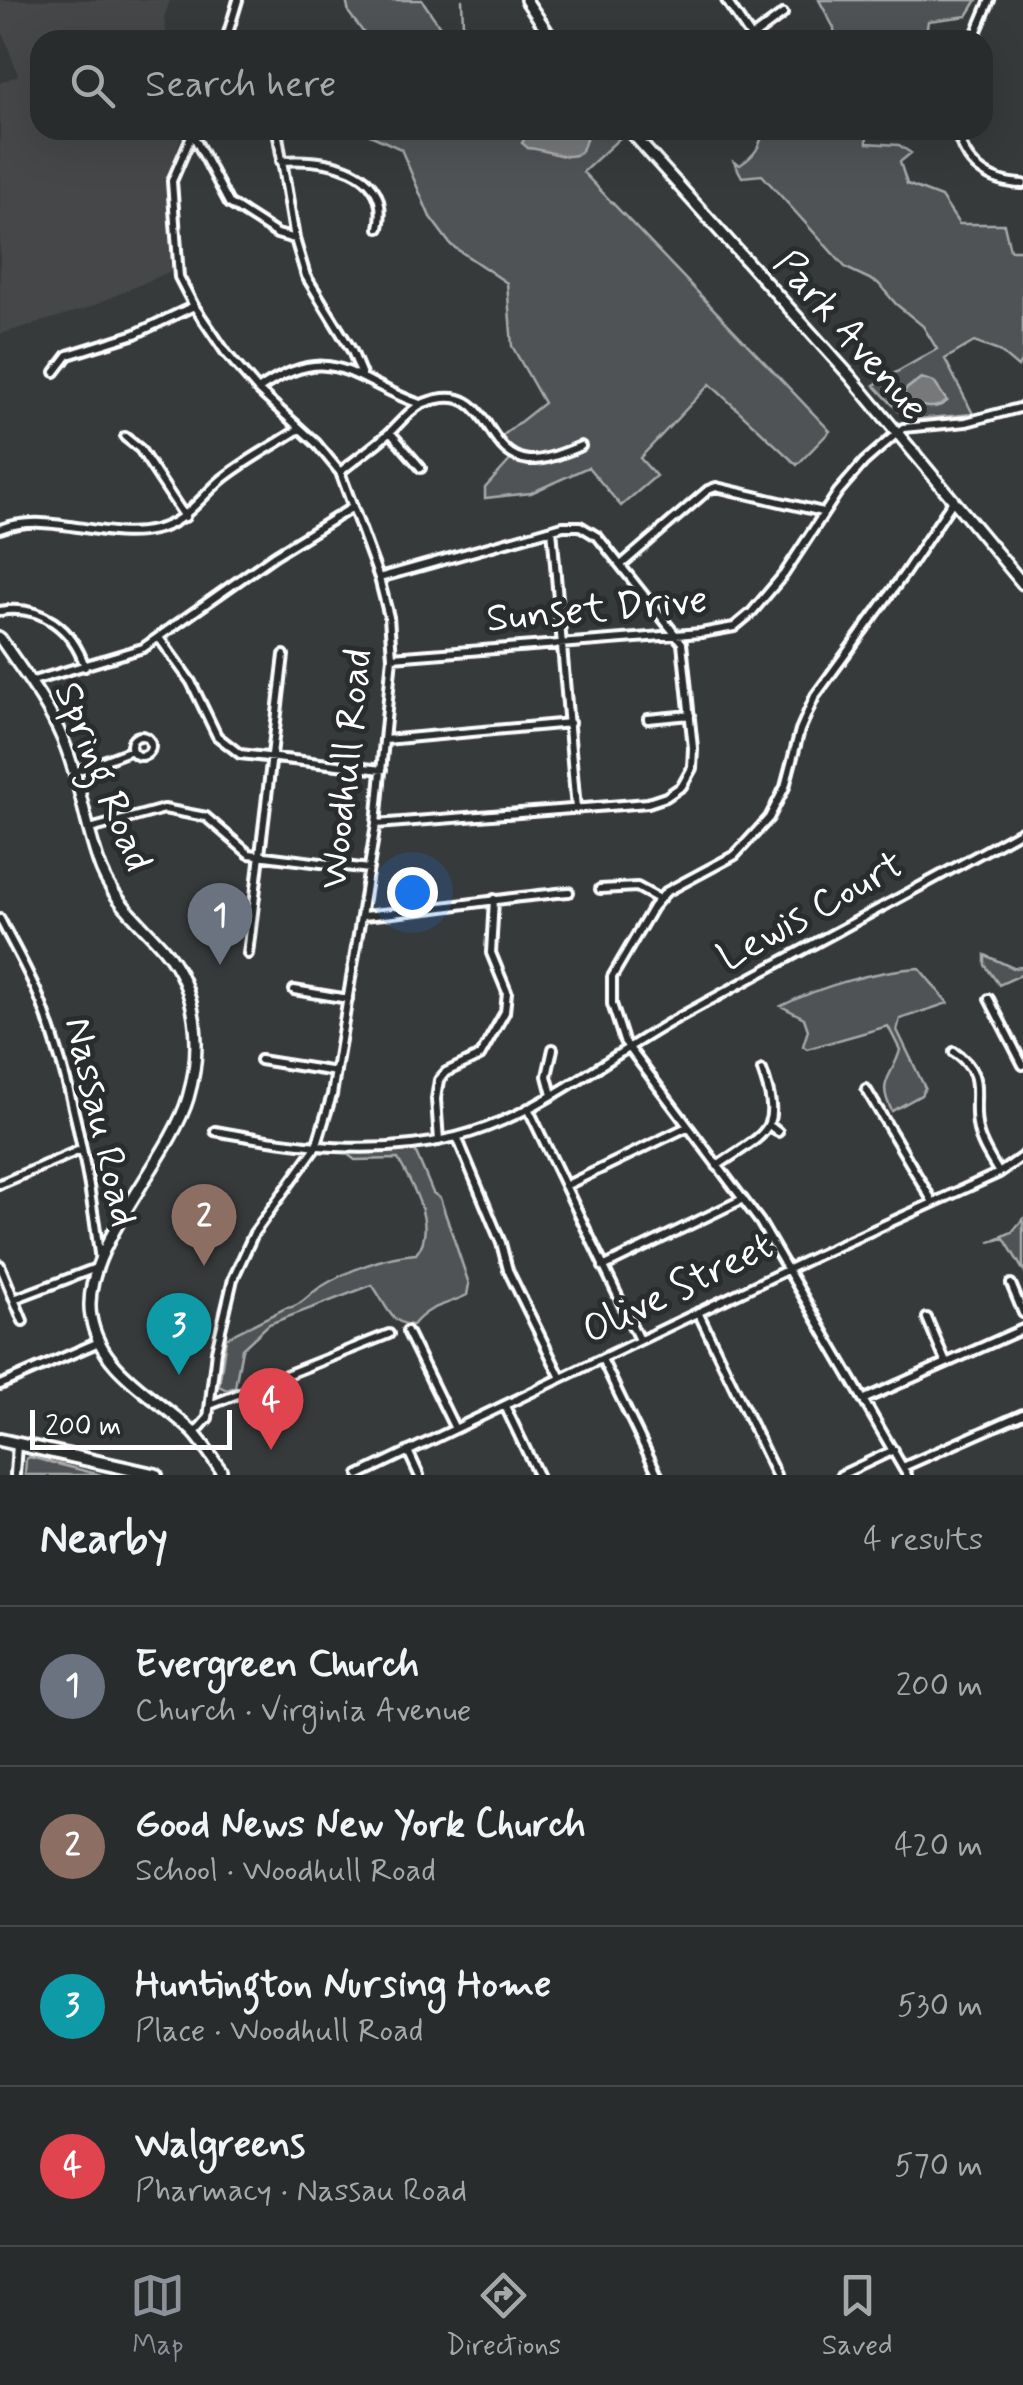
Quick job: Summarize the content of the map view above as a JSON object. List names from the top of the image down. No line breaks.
{"streets":{"main road":["Park Avenue","Spring Road","Nassau Road"],"street":["Sunset Drive","Woodhull Road","Lewis Court","Olive Street"]},"crossings":[["Park Avenue","Sunset Drive"],["Sunset Drive","Woodhull Road"],["Woodhull Road","Lewis Court"],["Spring Road","Nassau Road"]],"scale_bar":"200 m","page":{"search":"Search here","pins":["1","2","3","4"],"scale":"200 m","heading":["Nearby","4 results"],"list":[{"mark":"1","name":"Evergreen Church","note":"Church · Virginia Avenue","value":"200 m"},{"mark":"2","name":"Good News New York Church","note":"School · Woodhull Road","value":"420 m"},{"mark":"3","name":"Huntington Nursing Home","note":"Place · Woodhull Road","value":"530 m"},{"mark":"4","name":"Walgreens","note":"Pharmacy · Nassau Road","value":"570 m"}],"nav":["Map","Directions","Saved"]}}
